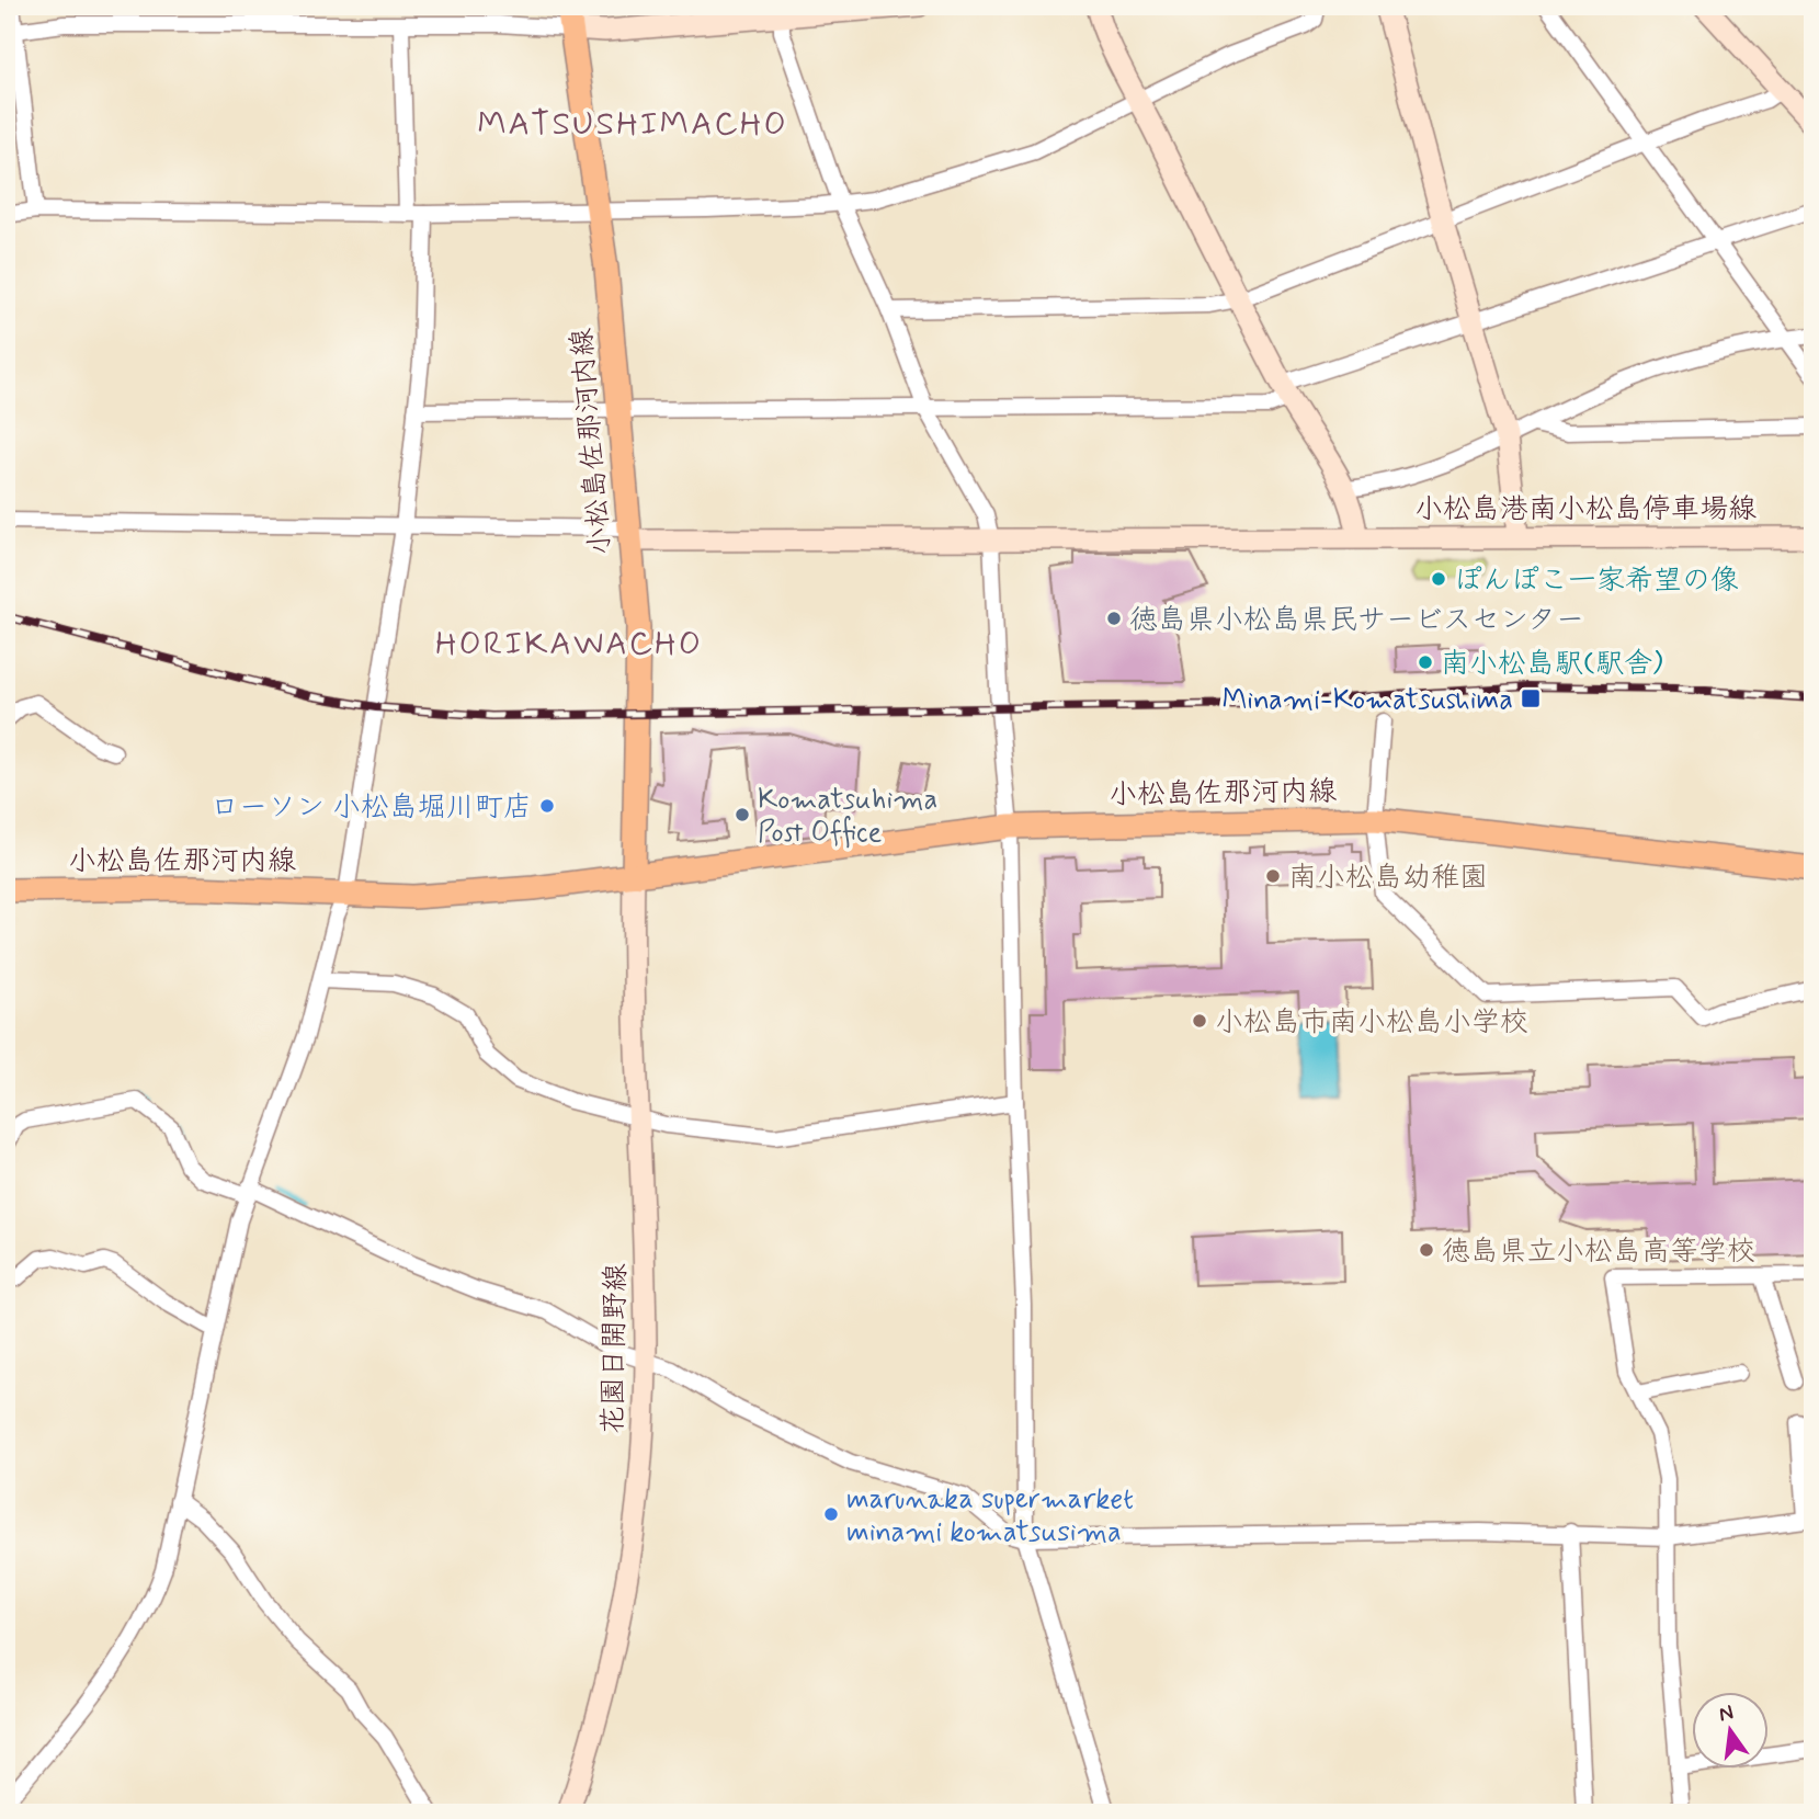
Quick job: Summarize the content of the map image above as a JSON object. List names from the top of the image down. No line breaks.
{"streets":{"main road":["小松島佐那河内線","小松島港南小松島停車場線","花園日開野線"]},"crossings":[["小松島佐那河内線","小松島港南小松島停車場線"],["小松島佐那河内線","花園日開野線"]],"districts":["MATSUSHIMACHO","HORIKAWACHO"],"places":{"other":["ぽんぽこ一家希望の像","徳島県小松島県民サービスセンター","南小松島駅(駅舎)","ローソン 小松島堀川町店","Komatsuhima Post Office","南小松島幼稚園","小松島市南小松島小学校","徳島県立小松島高等学校","marunaka supermarket minami komatsusima"],"transit":["Minami-Komatsushima"]},"north":"top"}
